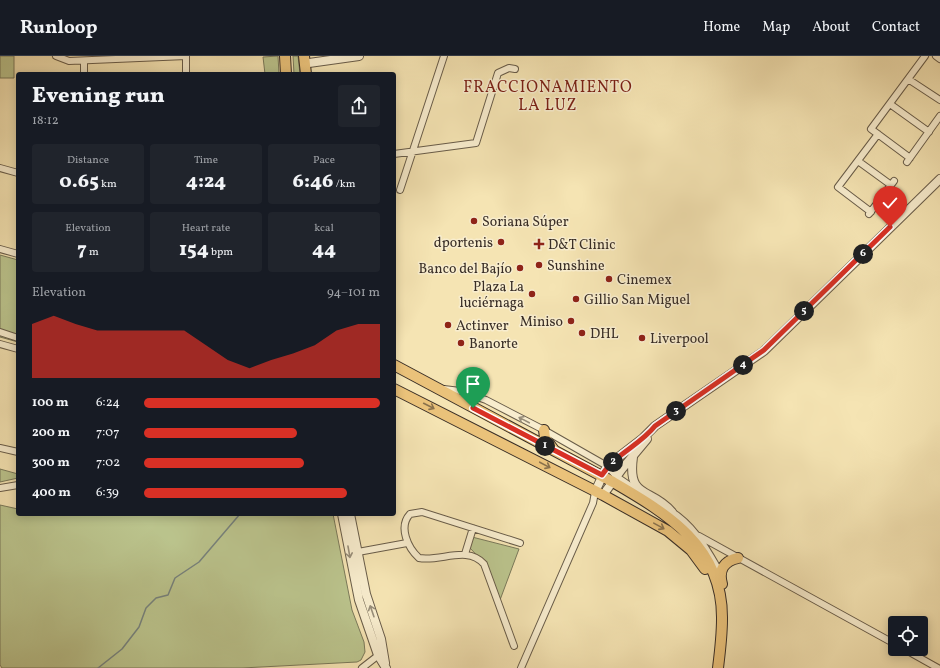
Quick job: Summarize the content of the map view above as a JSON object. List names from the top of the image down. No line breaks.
{"districts":["FRACCIONAMIENTO LA LUZ"],"places":{"other":["Soriana Súper","dportenis","Sunshine","Banco del Bajío","Cinemex","Plaza La luciérnaga","Gillio San Miguel","Miniso","Actinver","DHL","Liverpool","Banorte"],"health":["D&T Clinic"]},"page":{"header":"Runloop","nav":["Home","Map","About","Contact"],"heading":["Evening run","18:12"],"stats":[["Distance","0.65 km"],["Time","4:24"],["Pace","6:46 /km"],["Elevation","7 m"],["Heart rate","154 bpm"],["kcal","44"]],"pins":["6","5","4","3","1","2"],"chart":["Elevation","94–101 m"],"list":[{"name":"100 m","note":"6:24"},{"name":"200 m","note":"7:07"},{"name":"300 m","note":"7:02"},{"name":"400 m","note":"6:39"}]}}
